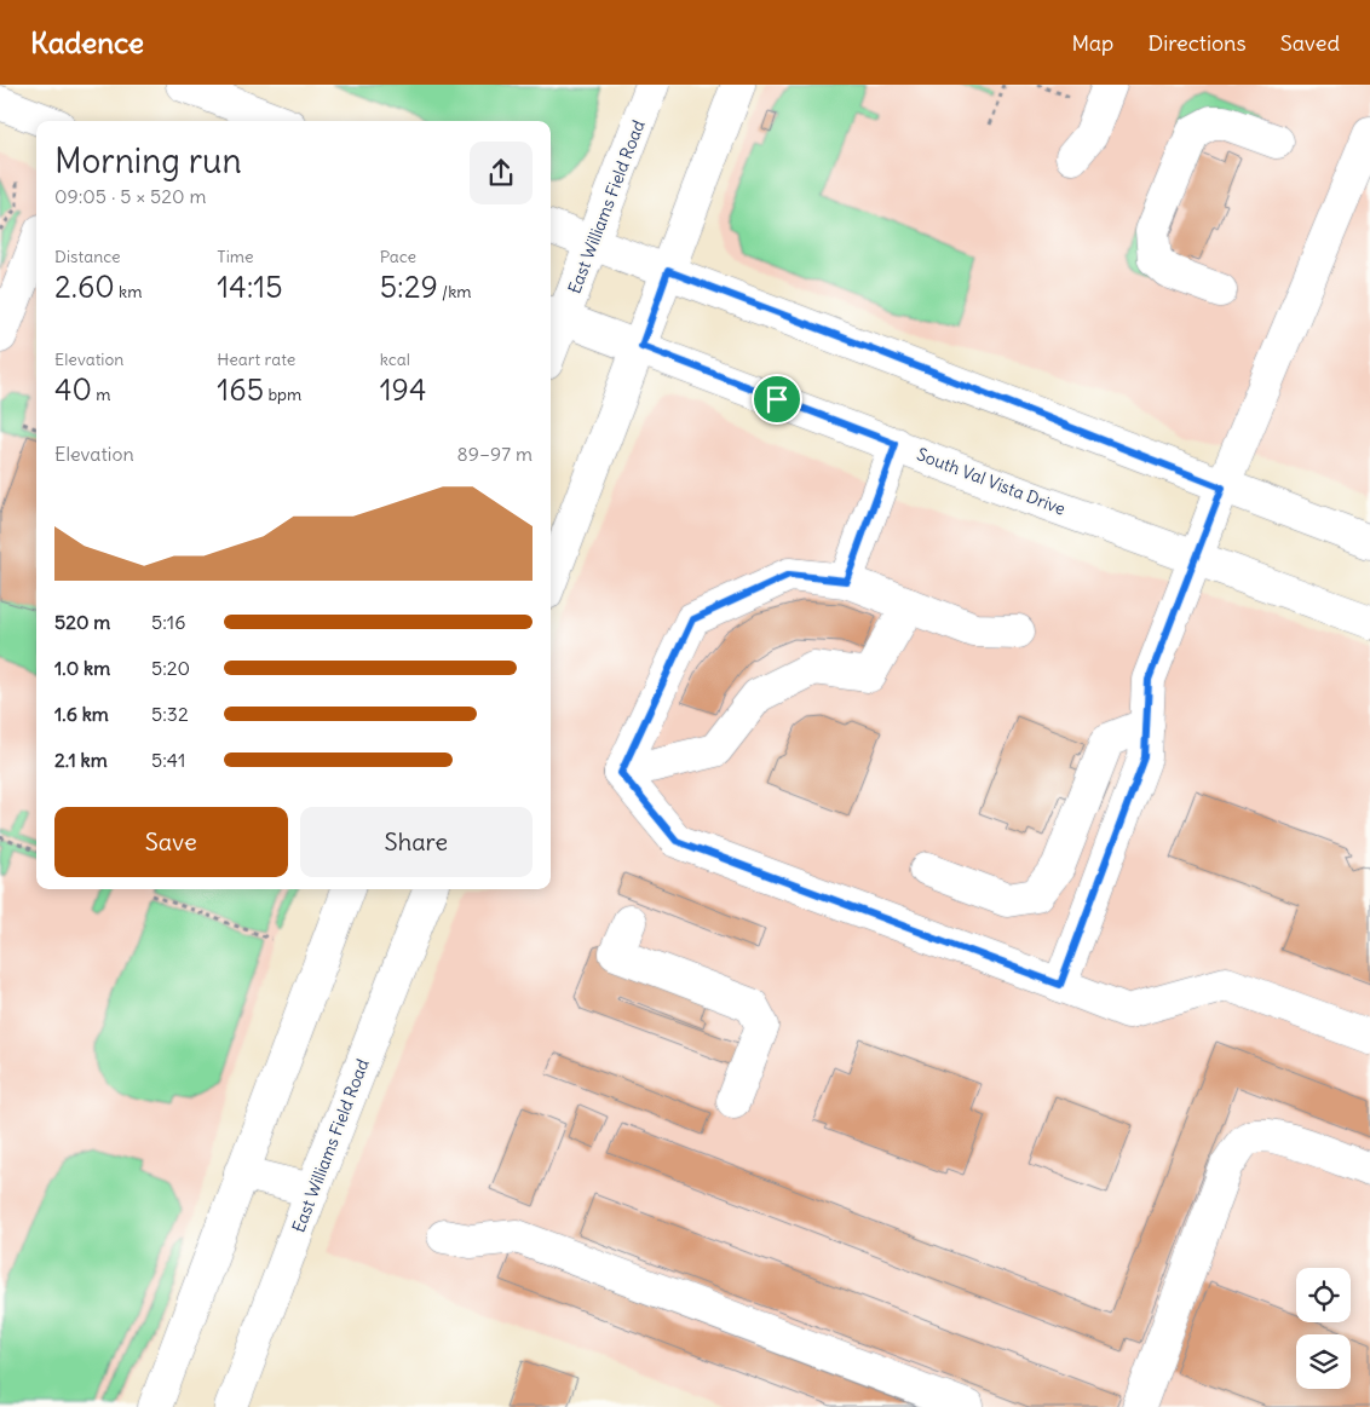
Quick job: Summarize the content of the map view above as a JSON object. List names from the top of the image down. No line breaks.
{"streets":{"main road":["East Williams Field Road","South Val Vista Drive"]},"crossings":[["East Williams Field Road","South Val Vista Drive"]],"page":{"header":"Kadence","nav":["Map","Directions","Saved"],"heading":["Morning run","09:05 · 5 × 520 m"],"stats":[["Distance","2.60 km"],["Time","14:15"],["Pace","5:29 /km"],["Elevation","40 m"],["Heart rate","165 bpm"],["kcal","194"]],"chart":["Elevation","89–97 m"],"list":[{"name":"520 m","note":"5:16"},{"name":"1.0 km","note":"5:20"},{"name":"1.6 km","note":"5:32"},{"name":"2.1 km","note":"5:41"}],"buttons":["Save","Share"]}}
